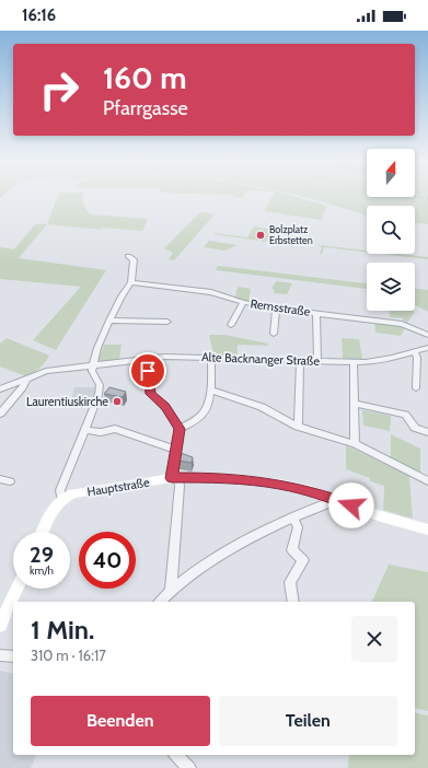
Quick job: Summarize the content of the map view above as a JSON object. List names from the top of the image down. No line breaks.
{"streets":{"street":["Remsstraße","Alte Backnanger Straße","Hauptstraße"]},"places":["Bolzplatz Erbstetten","Laurentiuskirche"],"north":"top","page":{"status":"16:16","turn":["160 m","Pfarrgasse"],"speed":"29 km/h","limit":"40","heading":["1 Min.","310 m · 16:17"],"buttons":["Beenden","Teilen"]}}
